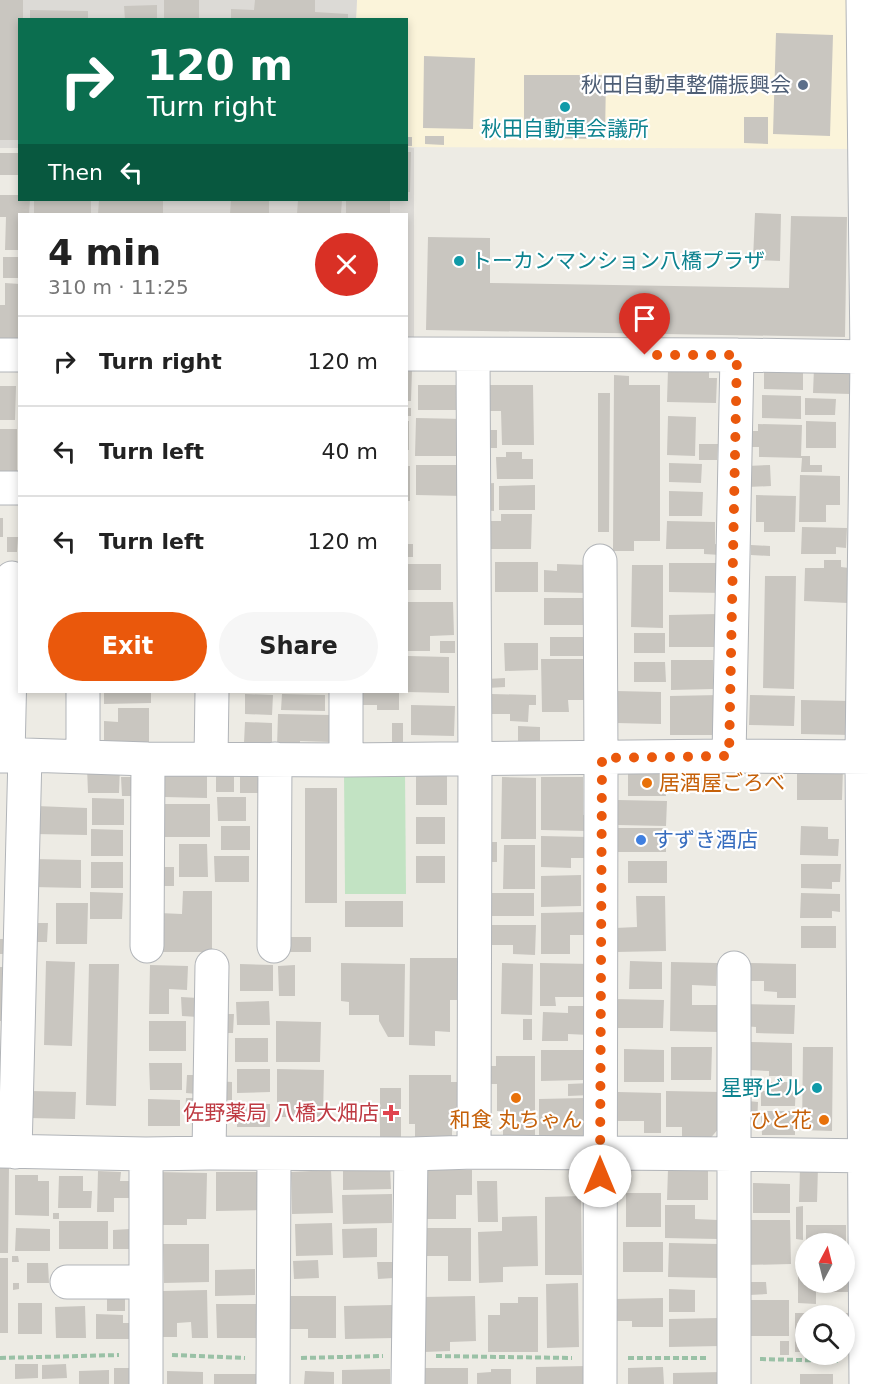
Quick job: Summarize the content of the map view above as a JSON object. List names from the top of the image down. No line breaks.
{"places":{"other":["秋田自動車整備振興会","秋田自動車会議所","トーカンマンション八橋プラザ","居酒屋ごろべ","すずき酒店","星野ビル","和食 丸ちゃん","ひと花"],"health":["佐野薬局 八橋大畑店"]},"north":"top","page":{"turn":["120 m","Turn right"],"then":"Then","heading":["4 min","310 m · 11:25"],"list":[{"name":"Turn right","value":"120 m"},{"name":"Turn left","value":"40 m"},{"name":"Turn left","value":"120 m"}],"buttons":["Exit","Share"]}}
